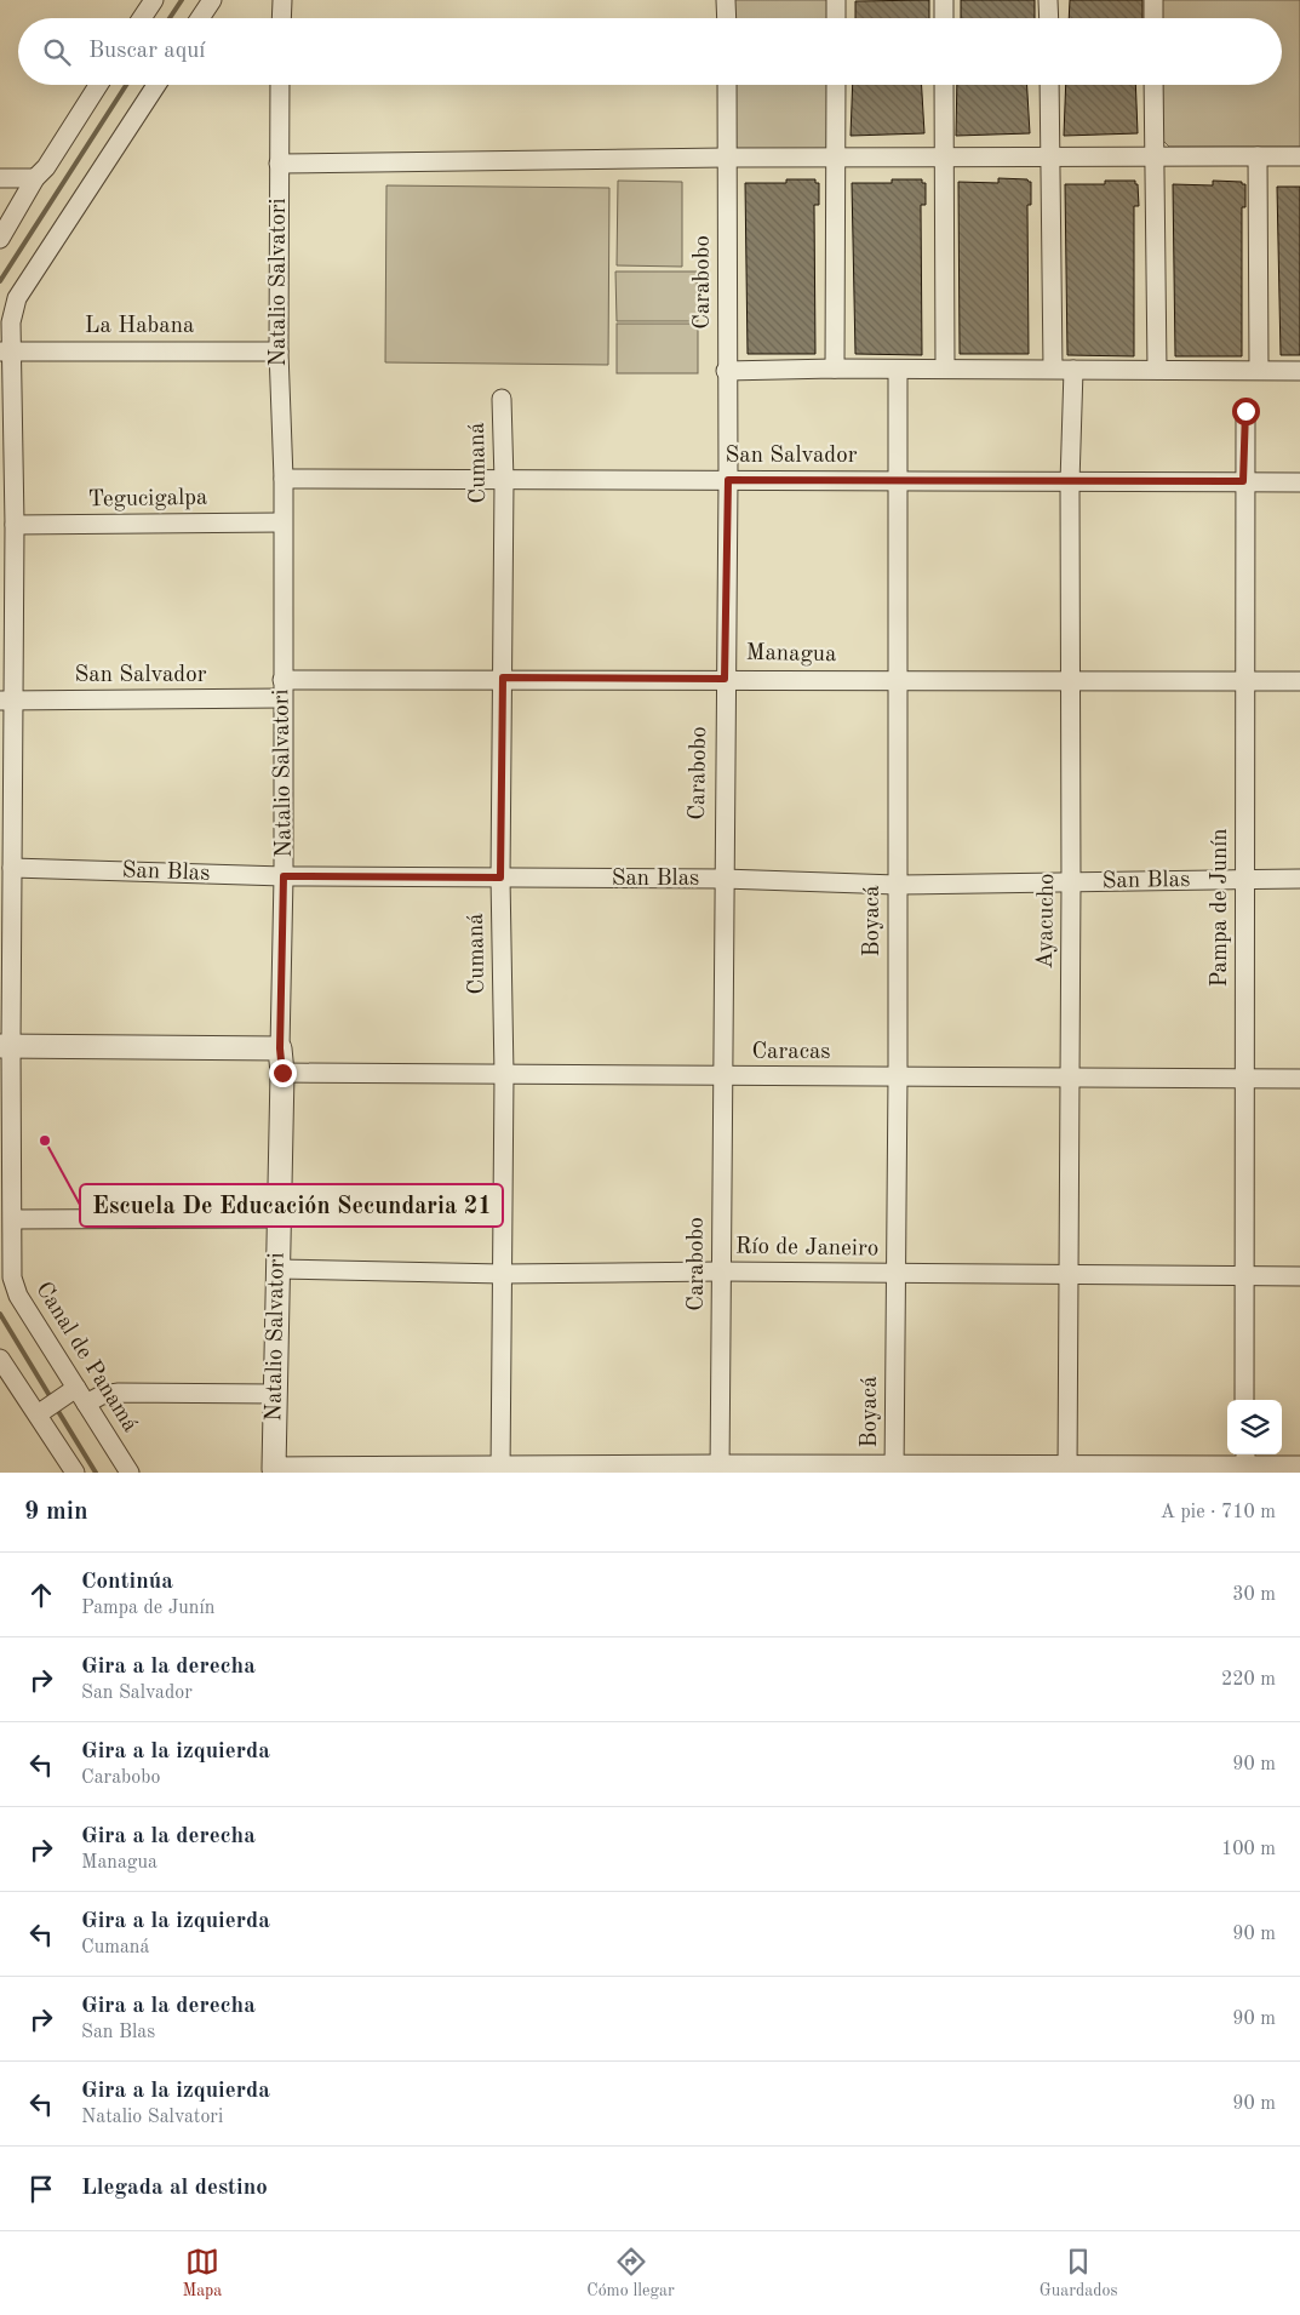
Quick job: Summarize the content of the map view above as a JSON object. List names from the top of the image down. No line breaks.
{"streets":{"street":["Natalio Salvatori","Carabobo","La Habana","San Salvador","Cumaná","Tegucigalpa","Managua","San Blas","Pampa de Junín","Boyacá","Ayacucho","Caracas","Río de Janeiro","Canal de Panamá"]},"crossings":[["Natalio Salvatori","La Habana"],["Natalio Salvatori","San Salvador"],["Natalio Salvatori","Tegucigalpa"],["Natalio Salvatori","Managua"],["Natalio Salvatori","San Blas"],["Natalio Salvatori","Caracas"],["Natalio Salvatori","Río de Janeiro"],["Carabobo","San Salvador"],["Carabobo","Managua"],["Carabobo","San Blas"],["Carabobo","Caracas"],["Carabobo","Río de Janeiro"],["La Habana","Canal de Panamá"],["San Salvador","Cumaná"],["San Salvador","Pampa de Junín"],["San Salvador","Boyacá"],["San Salvador","Ayacucho"],["San Salvador","Canal de Panamá"],["Cumaná","Managua"],["Cumaná","San Blas"],["Cumaná","Caracas"],["Cumaná","Río de Janeiro"],["Tegucigalpa","Canal de Panamá"],["Managua","Pampa de Junín"],["Managua","Boyacá"],["Managua","Ayacucho"],["San Blas","Pampa de Junín"],["San Blas","Boyacá"],["San Blas","Ayacucho"],["San Blas","Canal de Panamá"],["Pampa de Junín","Caracas"],["Pampa de Junín","Río de Janeiro"],["Boyacá","Caracas"],["Boyacá","Río de Janeiro"],["Ayacucho","Caracas"],["Ayacucho","Río de Janeiro"]],"places":["Escuela De Educación Secundaria 21"],"page":{"search":"Buscar aquí","heading":["9 min","A pie · 710 m"],"list":[["Continúa","Pampa de Junín","30 m"],["Gira a la derecha","San Salvador","220 m"],["Gira a la izquierda","Carabobo","90 m"],["Gira a la derecha","Managua","100 m"],["Gira a la izquierda","Cumaná","90 m"],["Gira a la derecha","San Blas","90 m"],["Gira a la izquierda","Natalio Salvatori","90 m"],"Llegada al destino"],"nav":["Mapa","Cómo llegar","Guardados"]}}
